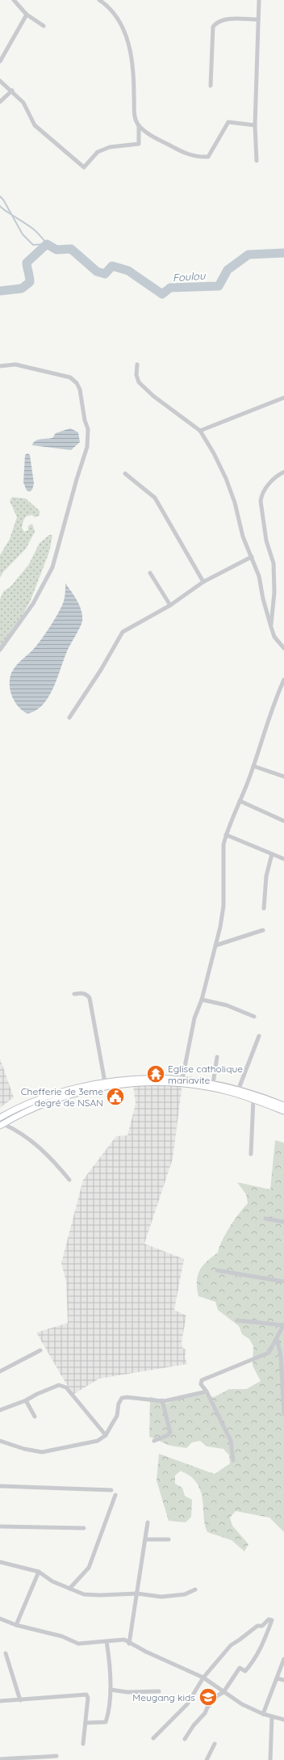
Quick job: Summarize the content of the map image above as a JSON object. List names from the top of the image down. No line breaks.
{"water":["Foulou"],"places":{"temple":["Eglise catholique mariavite"],"public building":["Chefferie de 3eme degré de NSAN"],"school or university":["Meugang kids"]}}
